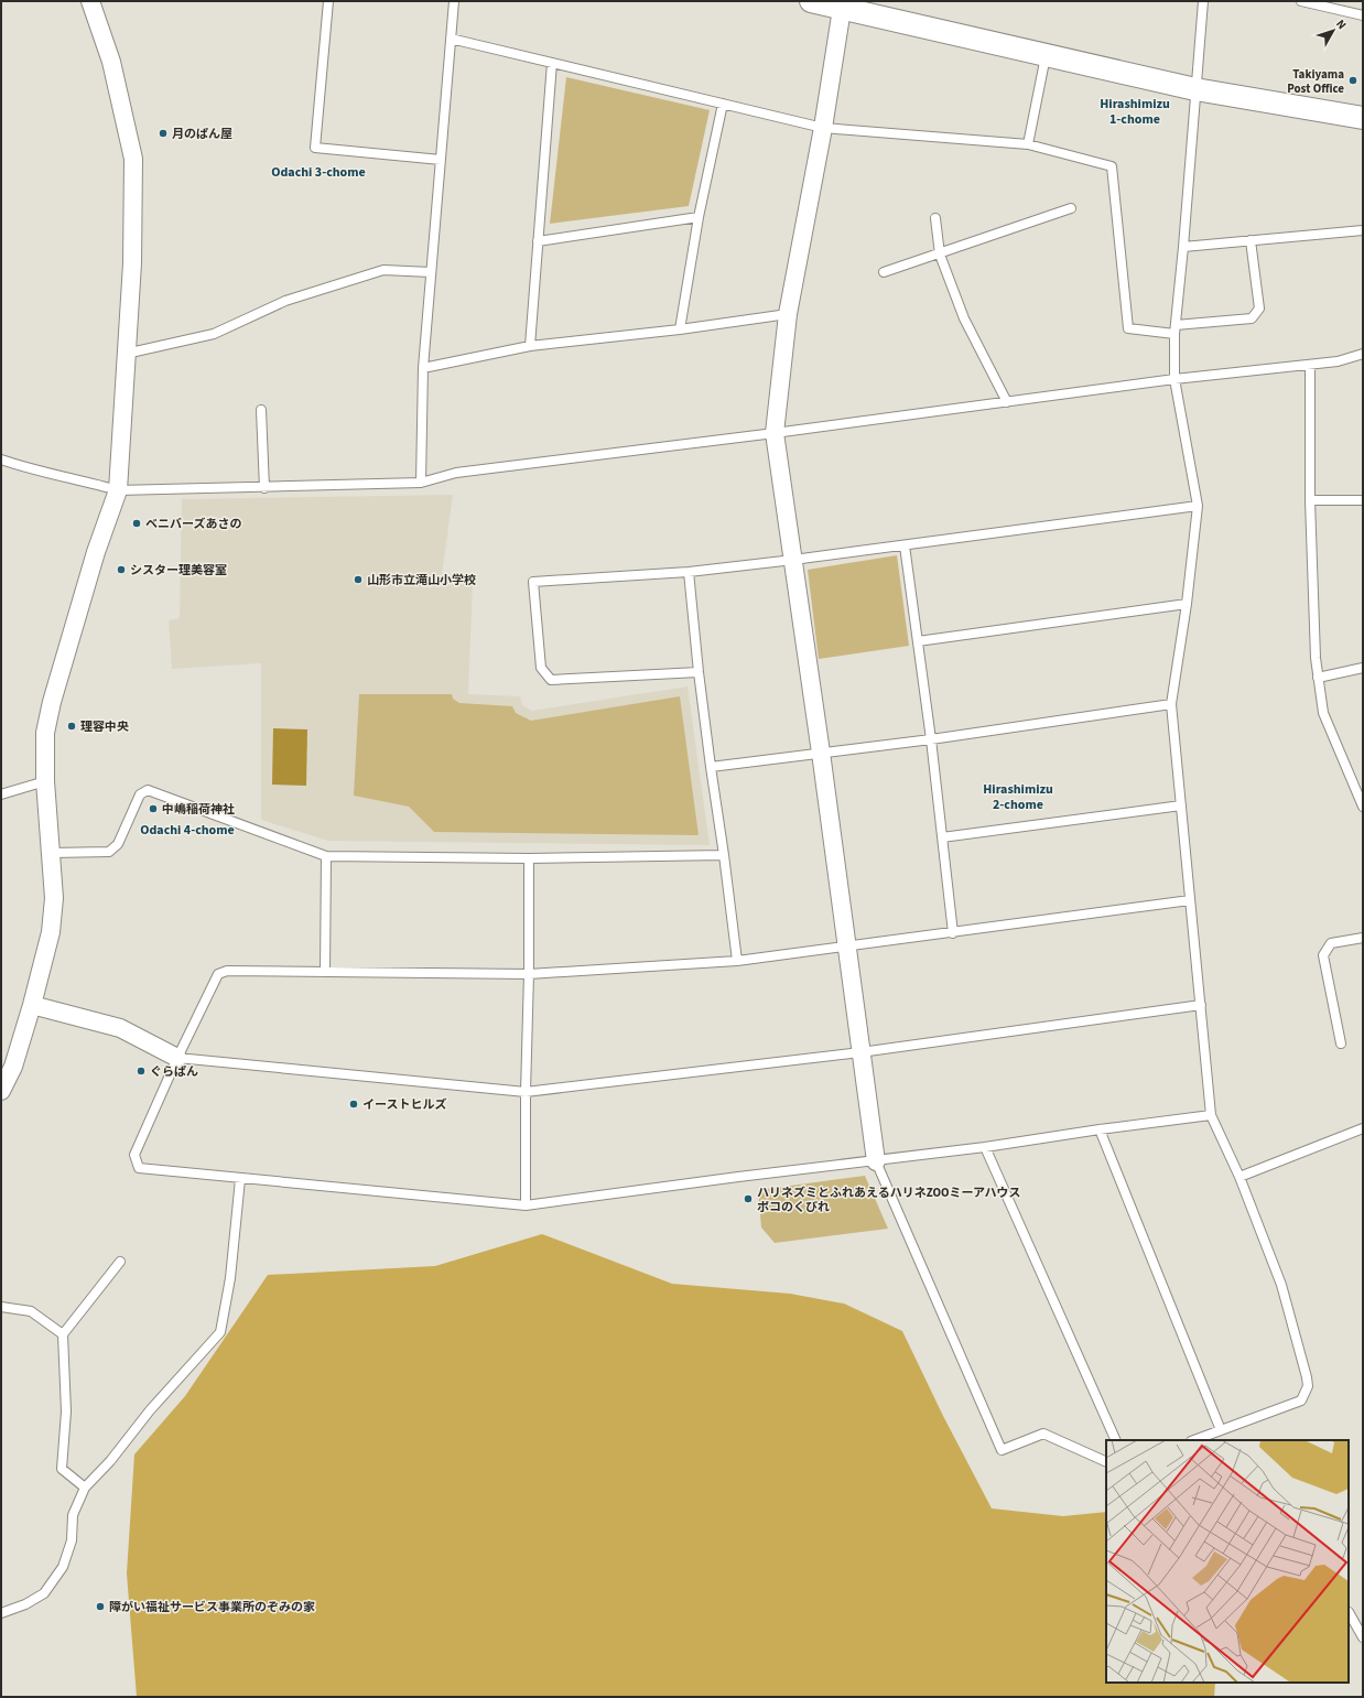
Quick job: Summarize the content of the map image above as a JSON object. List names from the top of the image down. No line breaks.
{"districts":["Hirashimizu 1-chome","Odachi 3-chome","Hirashimizu 2-chome","Odachi 4-chome"],"places":["Takiyama Post Office","月のぱん屋","ベニバーズあさの","シスター理美容室","山形市立滝山小学校","理容中央","中嶋稲荷神社","ぐらぱん","イーストヒルズ","ハリネズミとふれあえるハリネZOOミーアハウス ポコのくびれ","障がい福祉サービス事業所のぞみの家"],"north":"top right"}
